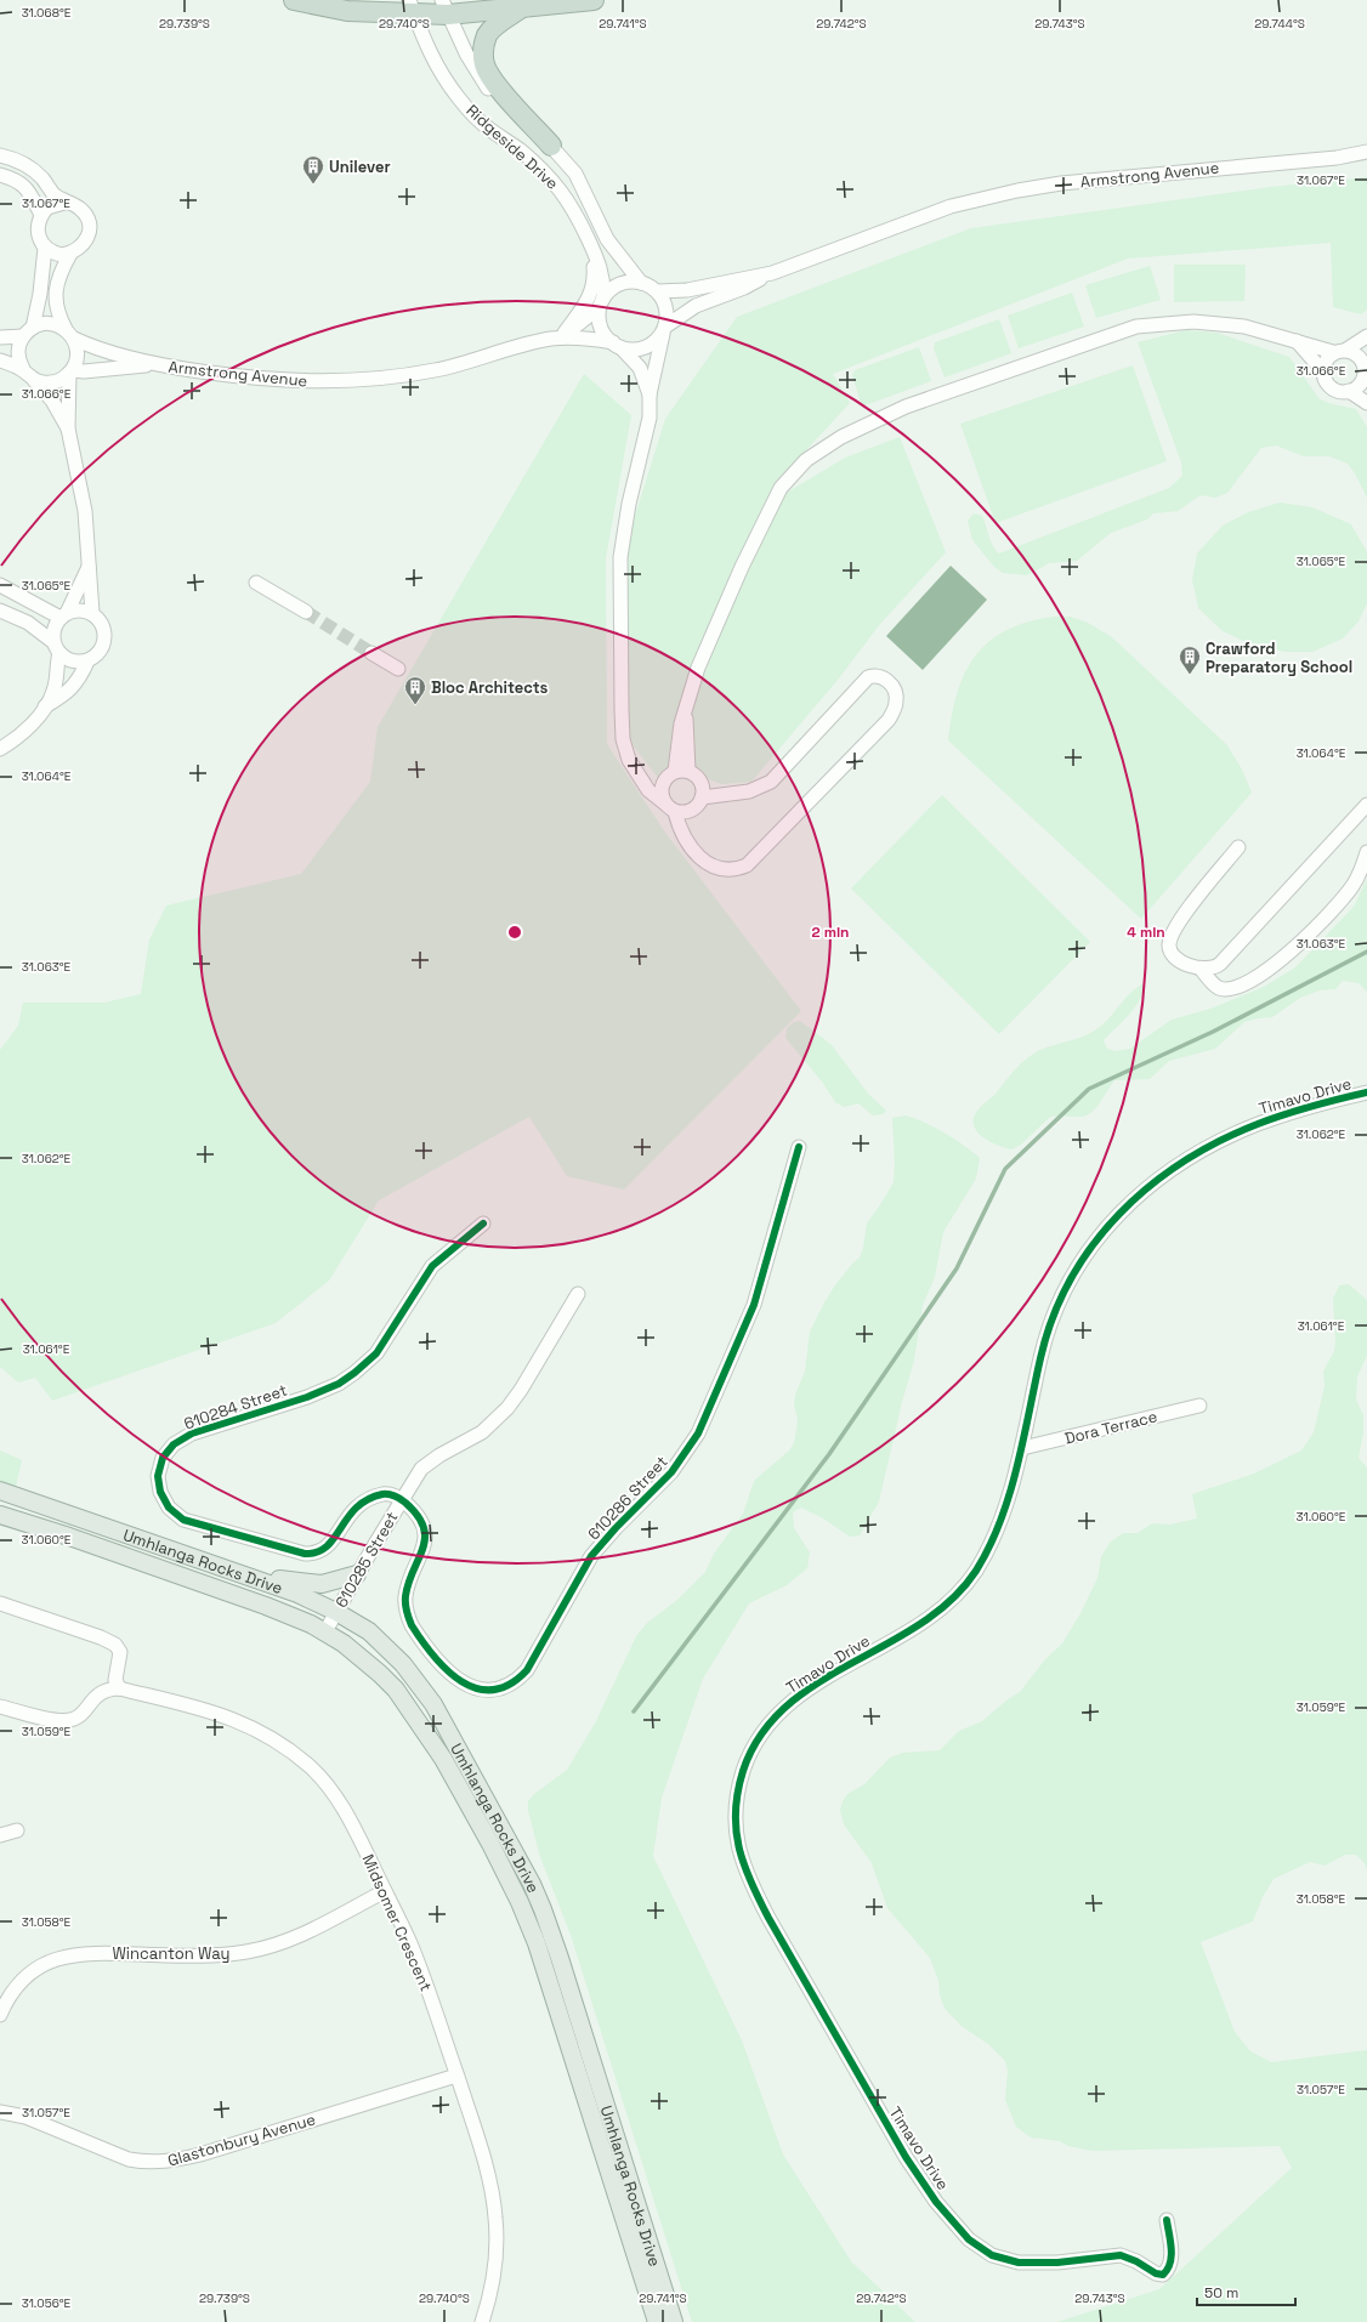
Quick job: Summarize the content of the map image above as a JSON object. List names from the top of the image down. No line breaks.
{"streets":{"main road":["Umhlanga Rocks Drive"],"street":["Ridgeside Drive","Armstrong Avenue","Timavo Drive","610284 Street","Dora Terrace","610286 Street","610285 Street","Midsomer Crescent","Wincanton Way","Glastonbury Avenue"]},"crossings":[["Ridgeside Drive","Armstrong Avenue"],["Timavo Drive","Dora Terrace"],["610284 Street","610286 Street"],["610284 Street","610285 Street"],["610286 Street","610285 Street"],["610285 Street","Umhlanga Rocks Drive"],["Midsomer Crescent","Wincanton Way"],["Midsomer Crescent","Glastonbury Avenue"]],"places":{"building":["Unilever","Crawford Preparatory School","Bloc Architects"]},"scale_bar":"50 m","coordinates":["31.068°E","29.739°S","29.740°S","29.741°S","29.742°S","29.743°S","29.744°S","31.067°E","31.066°E","31.065°E","31.064°E","31.063°E","31.062°E","31.061°E","31.060°E","31.059°E","31.058°E","31.057°E","31.056°E"],"rings":["2 min","4 min"]}
